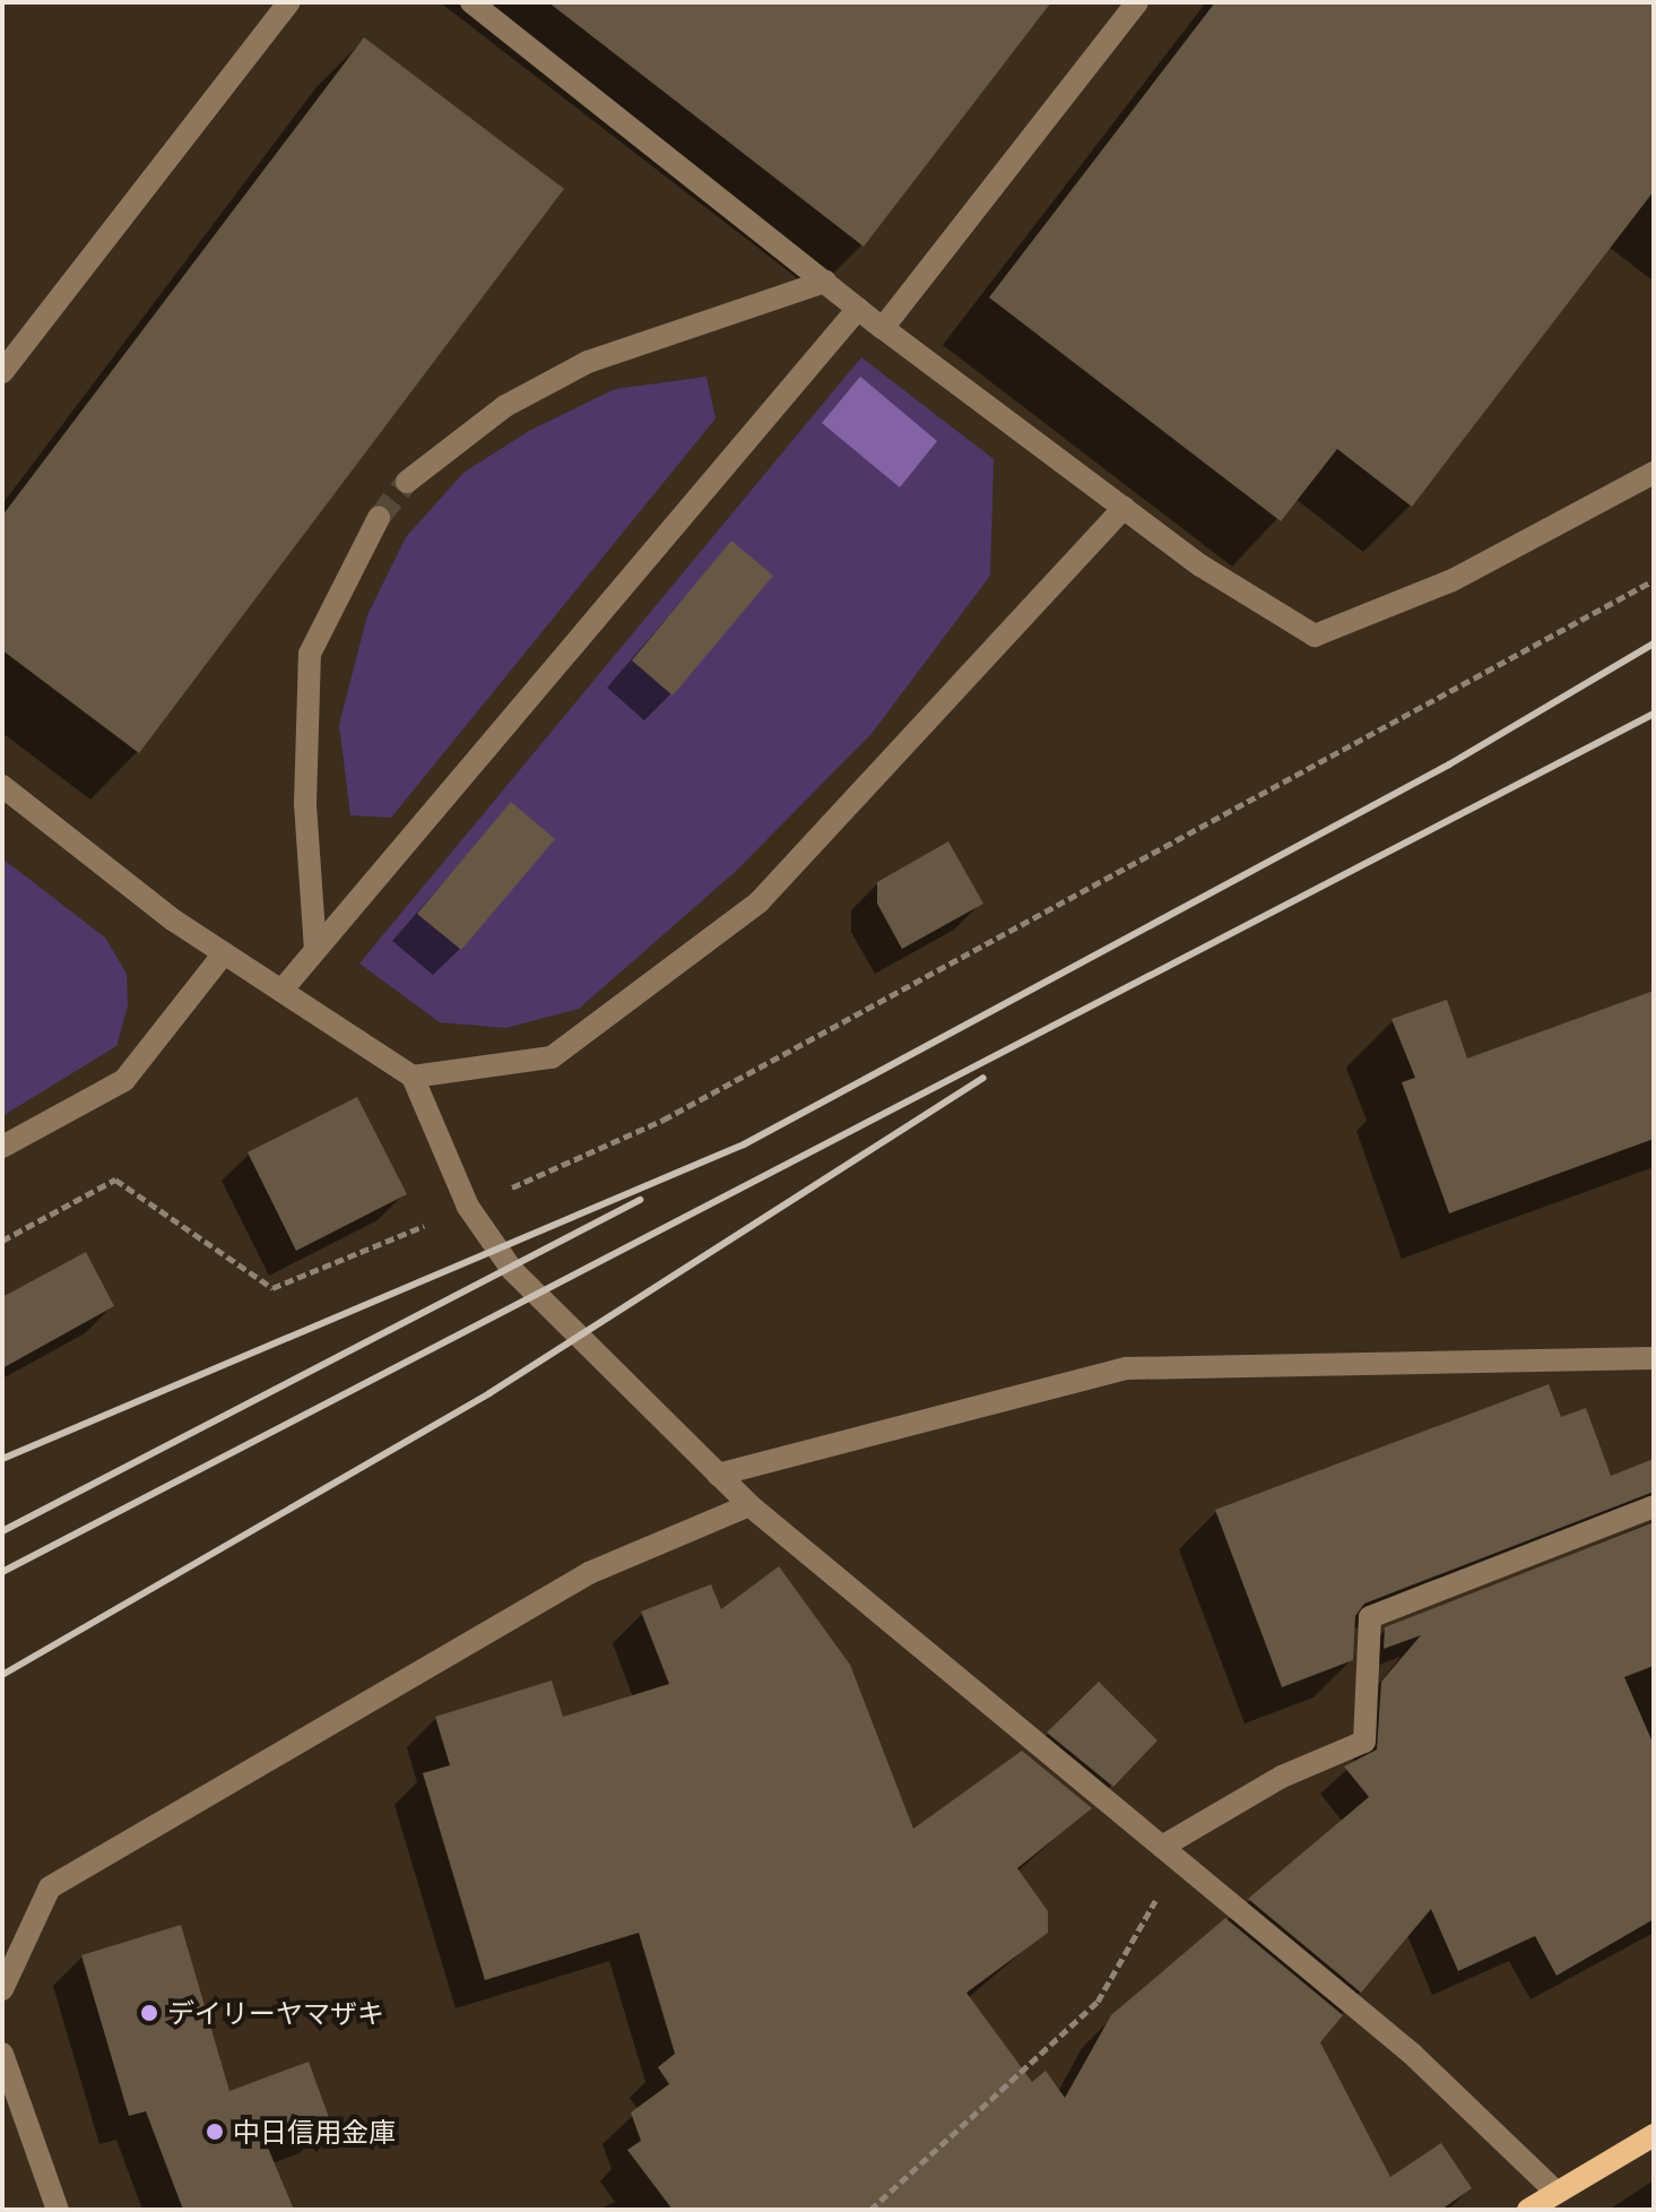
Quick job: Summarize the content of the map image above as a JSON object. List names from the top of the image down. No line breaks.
{"places":["デイリーヤマザキ","中日信用金庫"]}
